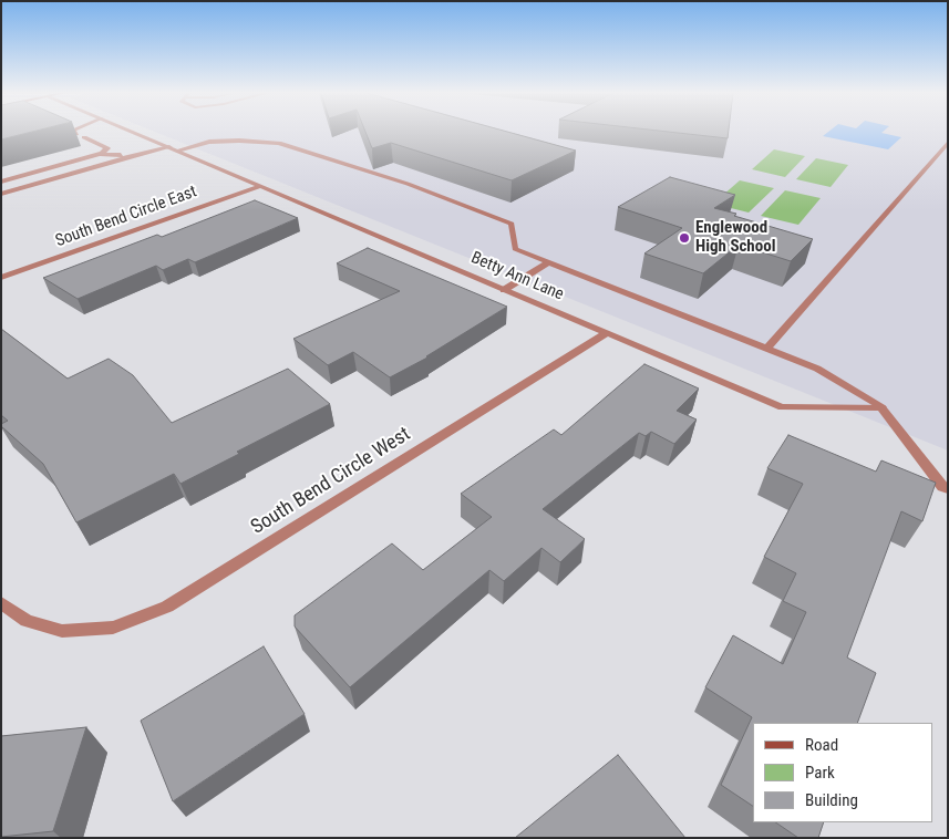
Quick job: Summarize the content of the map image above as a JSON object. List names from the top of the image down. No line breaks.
{"streets":{"street":["South Bend Circle East","Betty Ann Lane","South Bend Circle West"]},"crossings":[["South Bend Circle East","Betty Ann Lane"],["Betty Ann Lane","South Bend Circle West"]],"places":["Englewood High School"],"legend":["Road","Park","Building"]}
